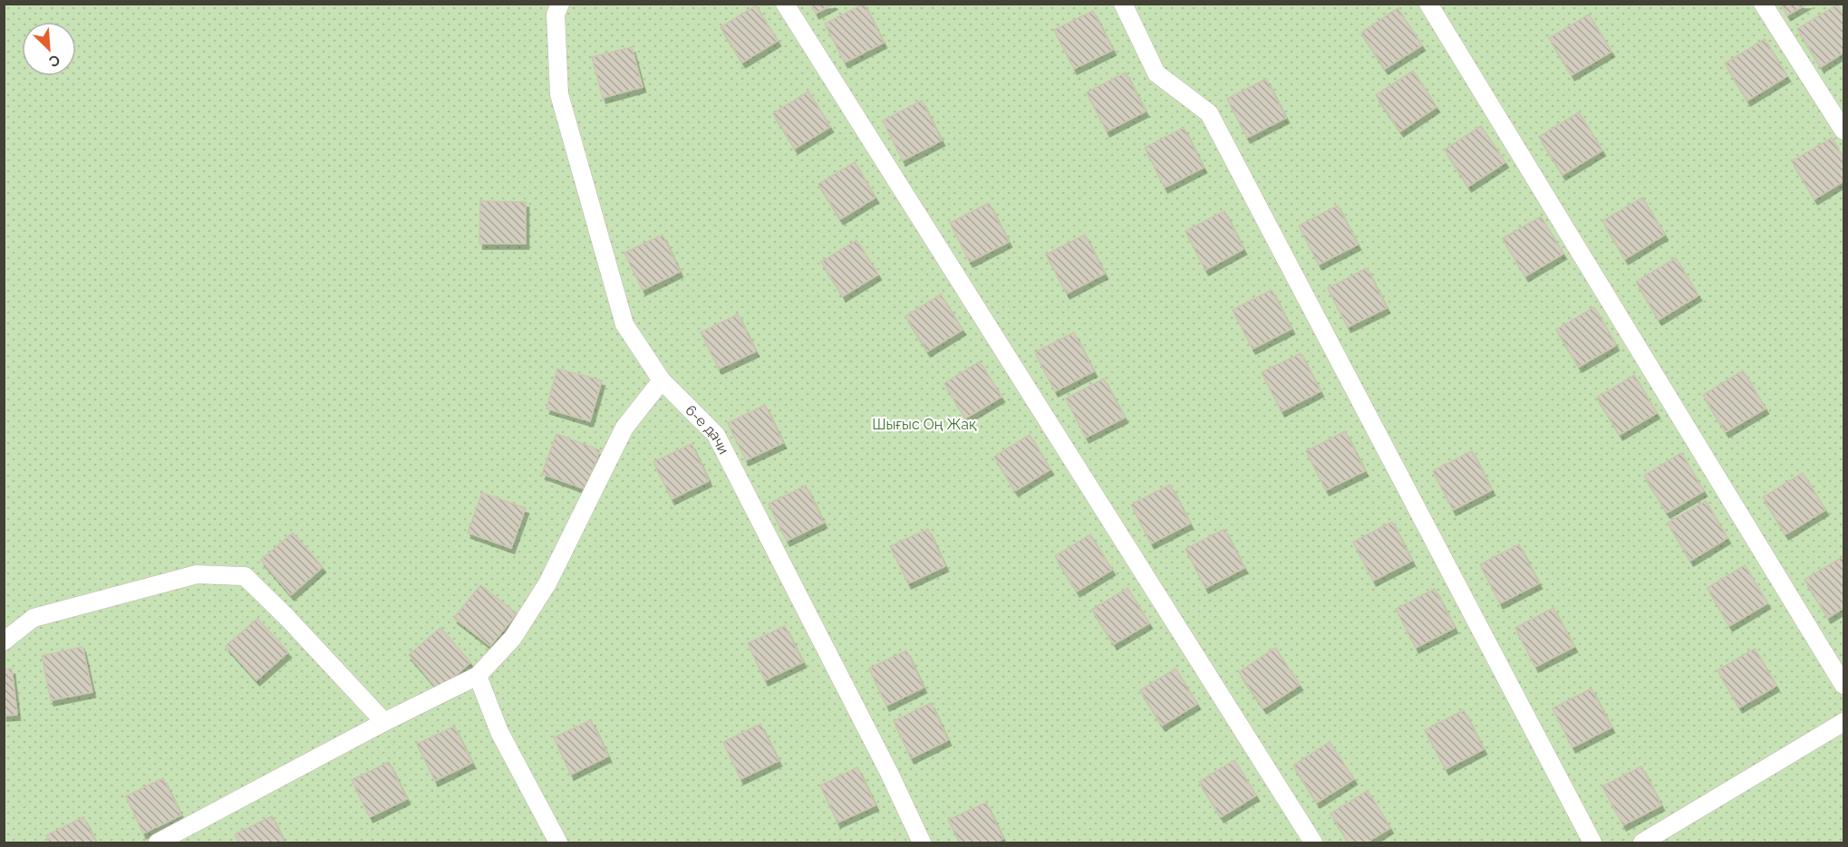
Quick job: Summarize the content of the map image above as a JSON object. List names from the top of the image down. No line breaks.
{"streets":{"lane":["6-е дачи"]},"parks":["Шығыс Оң Жақ"],"north":"bottom right"}
